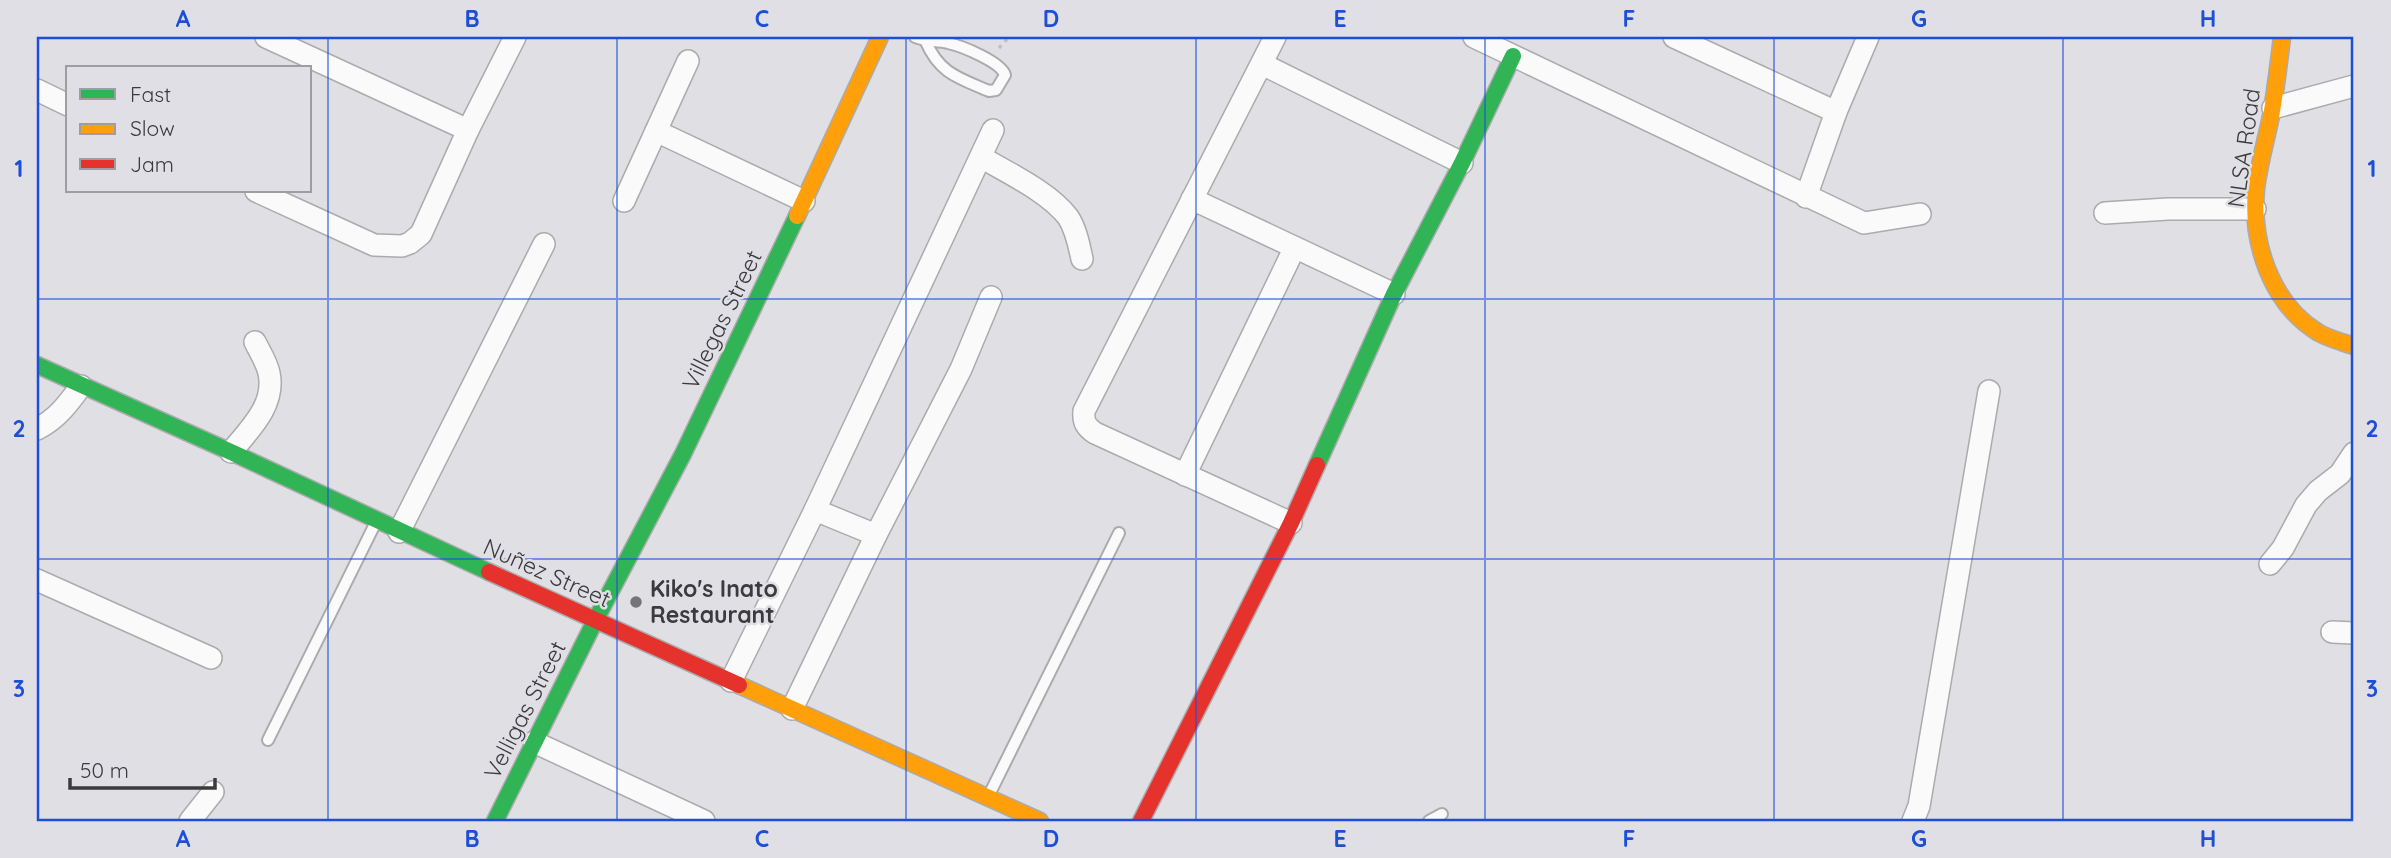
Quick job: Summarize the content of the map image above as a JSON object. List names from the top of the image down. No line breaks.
{"streets":{"street":["NLSA Road","Villegas Street","Nuñez Street","Velligas Street"]},"crossings":[["Villegas Street","Nuñez Street"],["Villegas Street","Velligas Street"],["Nuñez Street","Velligas Street"]],"places":["Kiko's Inato Restaurant"],"legend":["Fast","Slow","Jam"],"scale_bar":"50 m","grid":{"columns":["A","B","C","D","E","F","G","H"],"rows":["1","2","3"]}}
